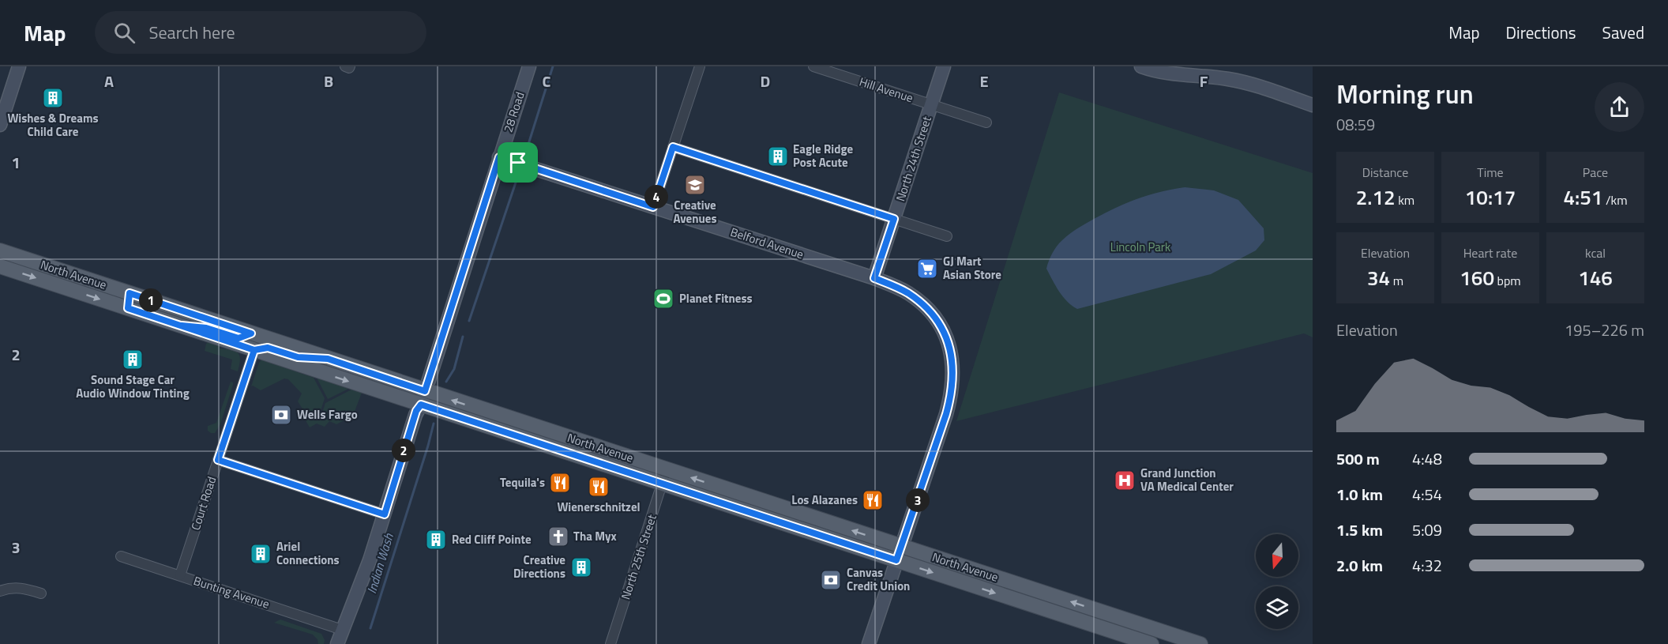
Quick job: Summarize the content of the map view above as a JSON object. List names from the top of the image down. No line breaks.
{"streets":{"main road":["North Avenue"],"street":["Hill Avenue","28 Road","North 24th Street","Belford Avenue","Court Road","North 25th Street","Bunting Avenue"]},"crossings":[["Hill Avenue","North 24th Street"],["28 Road","Belford Avenue"],["28 Road","North Avenue"],["28 Road","Bunting Avenue"],["North 24th Street","Belford Avenue"],["Belford Avenue","North Avenue"],["North Avenue","Court Road"],["North Avenue","North 25th Street"],["Court Road","Bunting Avenue"]],"water":["Indian Wash"],"parks":["Lincoln Park"],"places":{"building":["Wishes & Dreams Child Care","Eagle Ridge Post Acute","Sound Stage Car Audio Window Tinting","Red Cliff Pointe","Ariel Connections","Creative Directions"],"school or university":["Creative Avenues"],"supermarket":["GJ Mart Asian Store"],"sports":["Planet Fitness"],"bank":["Wells Fargo","Canvas Credit Union"],"hospital":["Grand Junction VA Medical Center"],"restaurant":["Tequila's","Wienerschnitzel","Los Alazanes"],"church":["Tha Myx"]},"north":"bottom","page":{"header":"Map","search":"Search here","nav":["Map","Directions","Saved"],"heading":["Morning run","08:59"],"stats":[["Distance","2.12 km"],["Time","10:17"],["Pace","4:51 /km"],["Elevation","34 m"],["Heart rate","160 bpm"],["kcal","146"]],"pins":["4","1","2","3"],"chart":["Elevation","195–226 m"],"list":[{"name":"500 m","note":"4:48"},{"name":"1.0 km","note":"4:54"},{"name":"1.5 km","note":"5:09"},{"name":"2.0 km","note":"4:32"}]},"grid":{"columns":["A","B","C","D","E","F"],"rows":["1","2","3"]}}
